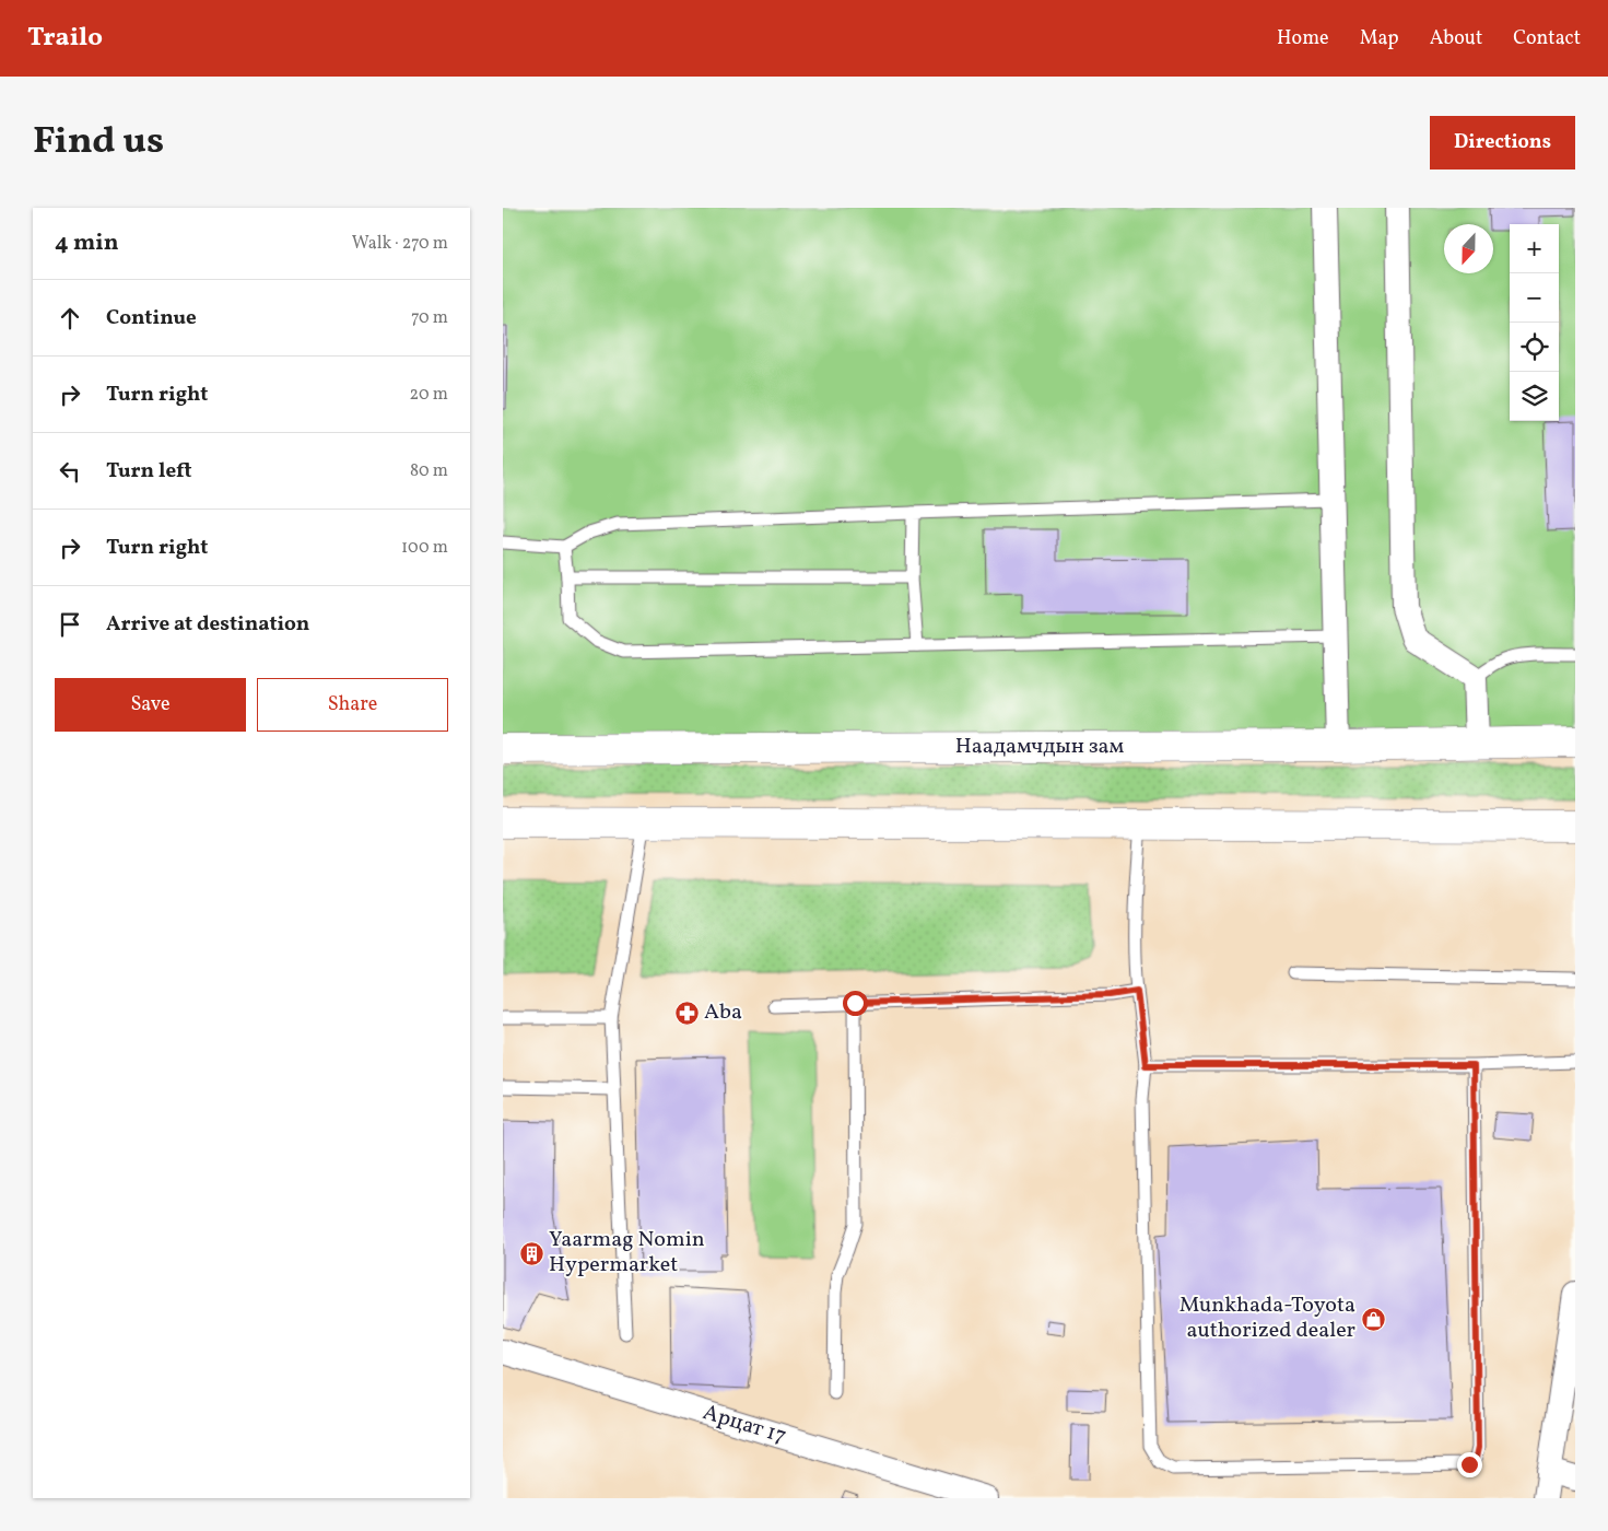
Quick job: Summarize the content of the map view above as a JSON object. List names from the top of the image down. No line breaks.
{"streets":{"highway":["Наадамчдын зам"],"street":["Арцат 17"]},"places":{"pharmacy":["Aba"],"building":["Yaarmag Nomin Hypermarket"],"shop":["Munkhada-Toyota authorized dealer"]},"north":"bottom","page":{"header":"Trailo","nav":["Home","Map","About","Contact"],"title":"Find us","buttons":["Directions",["Save","Share"]],"heading":["4 min","Walk · 270 m"],"map_buttons":["+","−"],"list":[["Continue","70 m"],["Turn right","20 m"],["Turn left","80 m"],["Turn right","100 m"],"Arrive at destination"]}}
